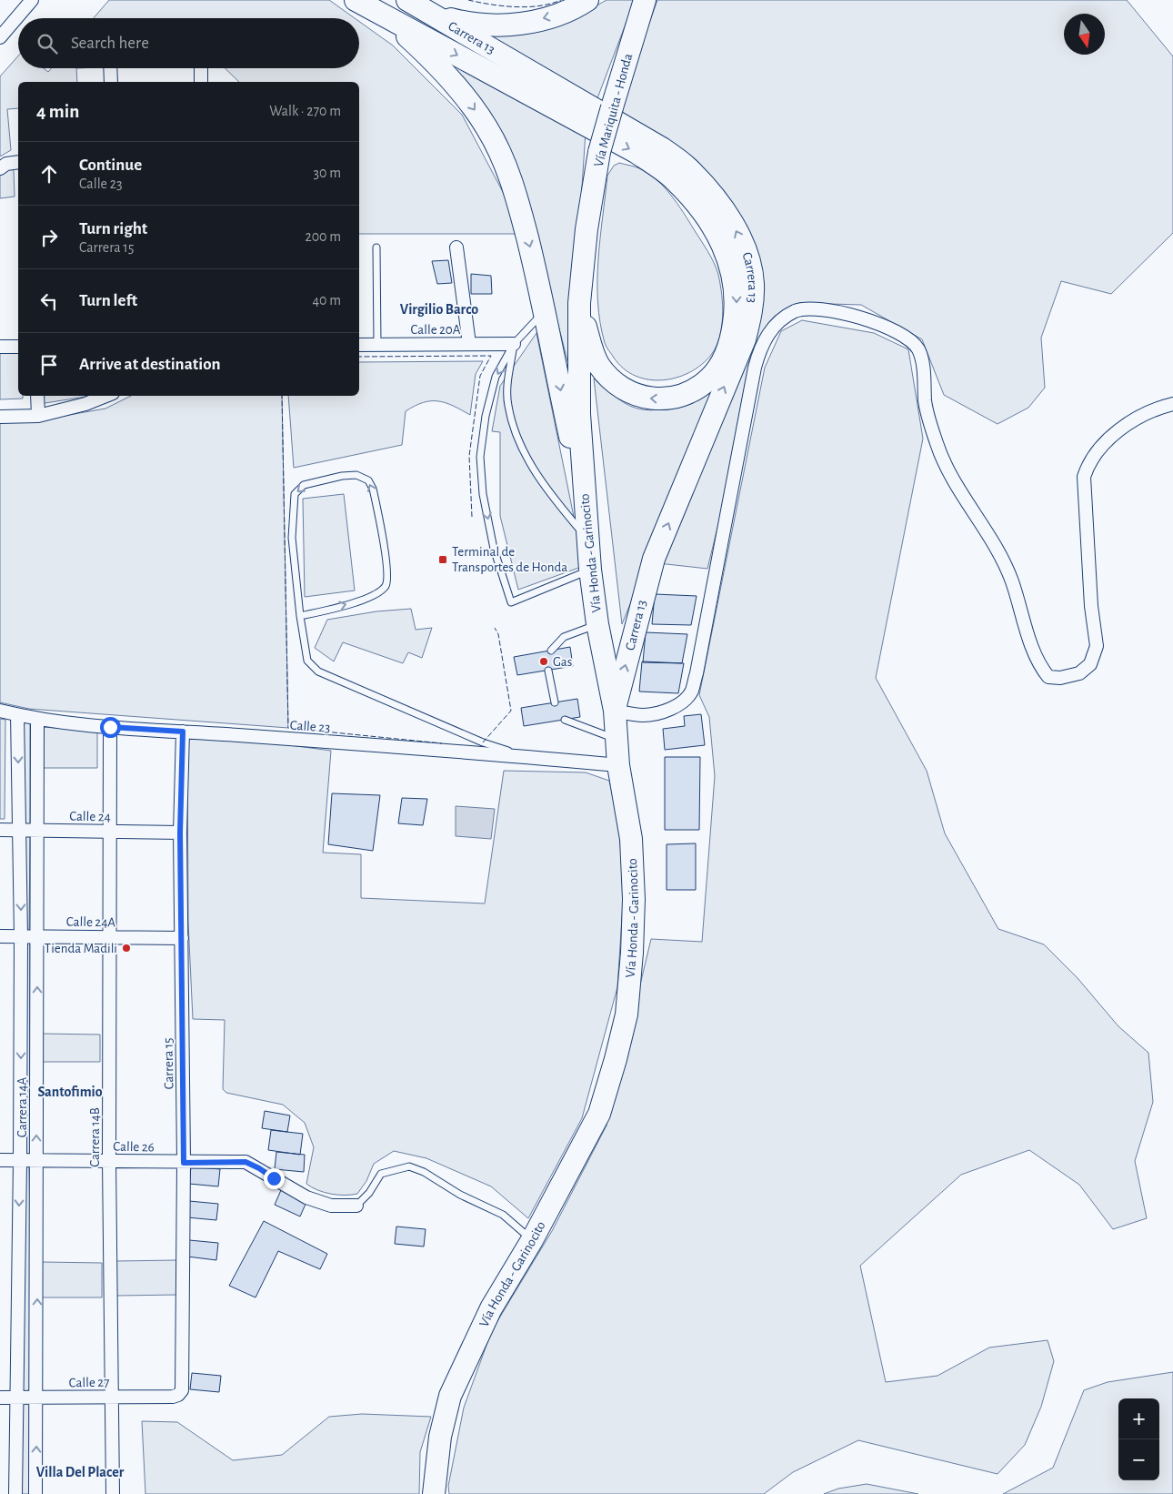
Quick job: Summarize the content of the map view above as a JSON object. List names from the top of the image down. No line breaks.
{"streets":{"highway":["Carrera 13","Vía Mariquita - Honda","Vía Honda - Garinocito"],"street":["Calle 20A","Calle 23","Calle 24","Calle 24A","Carrera 15","Carrera 14A","Carrera 14B","Calle 26","Calle 27"]},"crossings":[["Carrera 13","Vía Mariquita - Honda"],["Carrera 13","Vía Honda - Garinocito"],["Vía Mariquita - Honda","Vía Honda - Garinocito"],["Vía Honda - Garinocito","Calle 23"],["Calle 23","Carrera 15"],["Calle 23","Carrera 14A"],["Calle 23","Carrera 14B"],["Calle 24","Carrera 15"],["Calle 24","Carrera 14A"],["Calle 24","Carrera 14B"],["Calle 24A","Carrera 15"],["Calle 24A","Carrera 14A"],["Calle 24A","Carrera 14B"],["Carrera 15","Calle 26"],["Carrera 15","Calle 27"],["Carrera 14A","Calle 26"],["Carrera 14A","Calle 27"],["Carrera 14B","Calle 26"],["Carrera 14B","Calle 27"]],"districts":["Virgilio Barco","Santofimio","Villa Del Placer"],"places":{"transit":["Terminal de Transportes de Honda"],"other":["Gas","Tienda Madili"]},"north":"bottom","page":{"search":"Search here","heading":["4 min","Walk · 270 m"],"list":[["Continue","Calle 23","30 m"],["Turn right","Carrera 15","200 m"],["Turn left","40 m"],"Arrive at destination"],"map_buttons":["+","−"]}}
